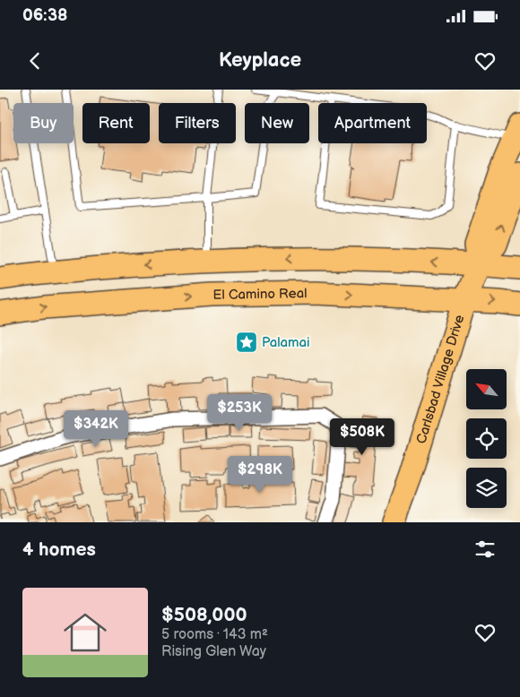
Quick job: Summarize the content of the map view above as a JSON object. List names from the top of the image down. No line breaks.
{"streets":{"main road":["El Camino Real","Carlsbad Village Drive"]},"crossings":[["El Camino Real","Carlsbad Village Drive"]],"places":{"place":["Palamai"]},"north":"top left","page":{"status":"06:38","header":"Keyplace","chip":["Buy","Rent","Filters","New","Apartment"],"price":["$253K","$342K","$508K","$298K"],"heading":"4 homes","list":[{"name":"$508,000","note":"5 rooms · 143 m² · Rising Glen Way"}]}}
